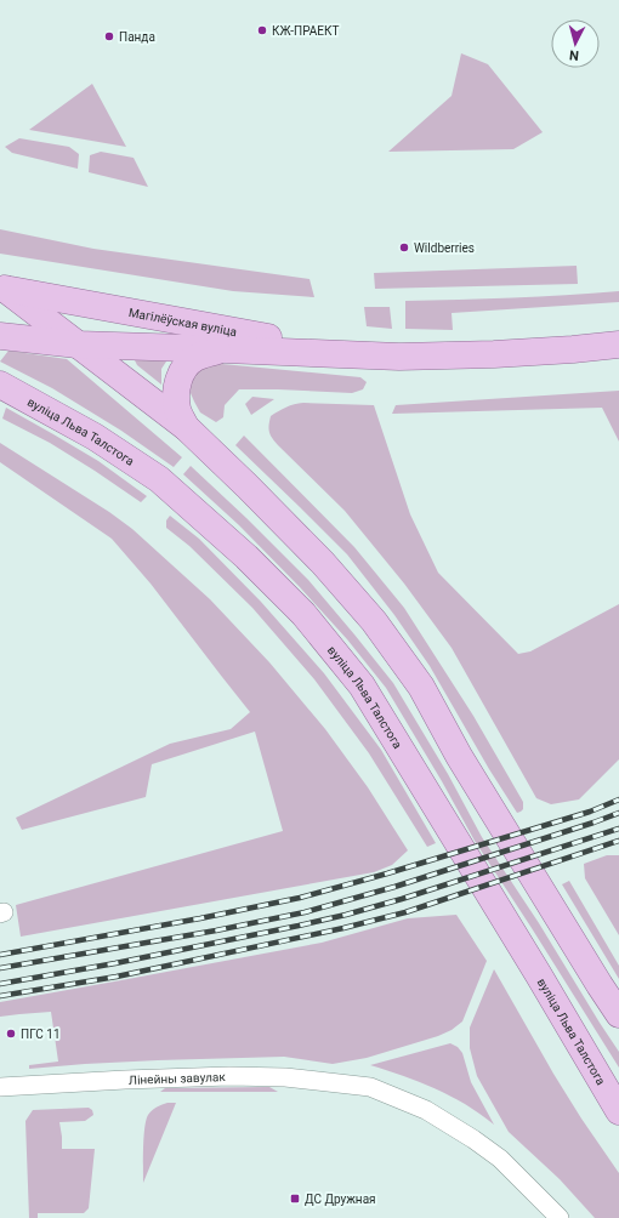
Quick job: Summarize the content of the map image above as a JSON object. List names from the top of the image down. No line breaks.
{"streets":{"main road":["Магілёўская вуліца","вуліца Льва Талстога"],"street":["Лінейны завулак"]},"places":{"other":["КЖ-ПРАЕКТ","Панда","Wildberries","ПГС 11"],"transit":["ДС Дружная"]},"north":"bottom"}
